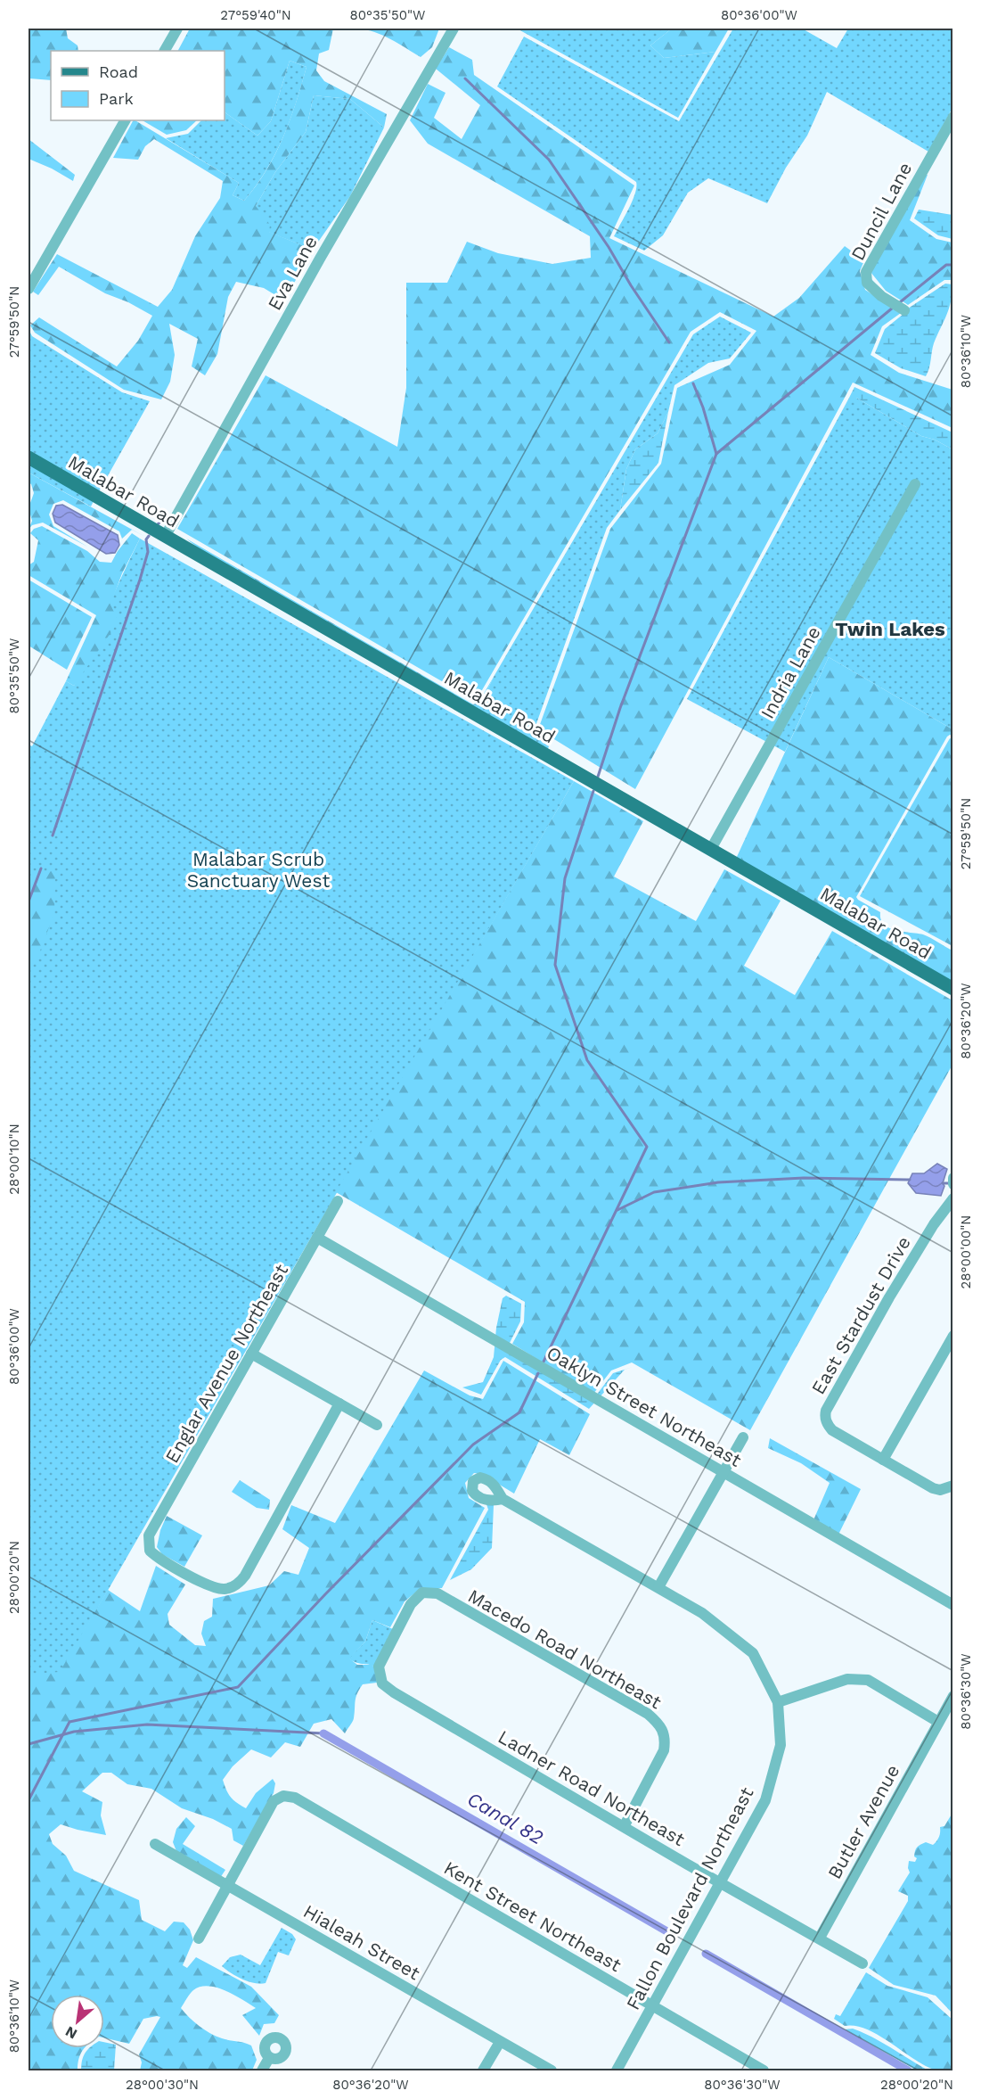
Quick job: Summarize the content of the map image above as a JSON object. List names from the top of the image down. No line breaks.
{"streets":{"main road":["Malabar Road"],"street":["Duncil Lane","Eva Lane","Indria Lane","East Stardust Drive","Englar Avenue Northeast","Oaklyn Street Northeast","Macedo Road Northeast","Ladner Road Northeast","Butler Avenue","Fallon Boulevard Northeast","Kent Street Northeast","Hialeah Street"]},"crossings":[["Eva Lane","Malabar Road"],["Malabar Road","Indria Lane"],["Englar Avenue Northeast","Oaklyn Street Northeast"],["Macedo Road Northeast","Ladner Road Northeast"],["Ladner Road Northeast","Butler Avenue"],["Ladner Road Northeast","Fallon Boulevard Northeast"],["Fallon Boulevard Northeast","Kent Street Northeast"],["Kent Street Northeast","Hialeah Street"]],"districts":["Twin Lakes"],"water":["Canal 82"],"parks":["Malabar Scrub Sanctuary West"],"legend":["Road","Park"],"north":"bottom left","coordinates":["27°59'40\"N","80°35'50\"W","80°36'00\"W","27°59'50\"N","80°36'10\"W","80°36'20\"W","28°00'10\"N","28°00'00\"N","28°00'20\"N","80°36'30\"W","28°00'30\"N"]}
